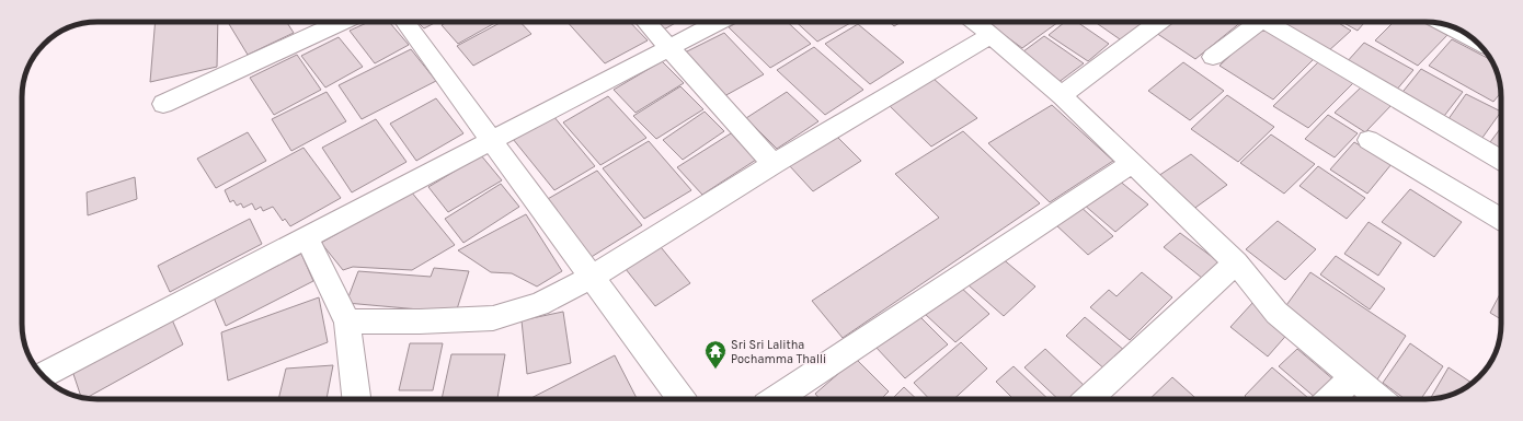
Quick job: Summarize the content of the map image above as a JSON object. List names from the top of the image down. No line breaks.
{"places":{"temple":["Sri Sri Lalitha Pochamma Thalli"]}}
